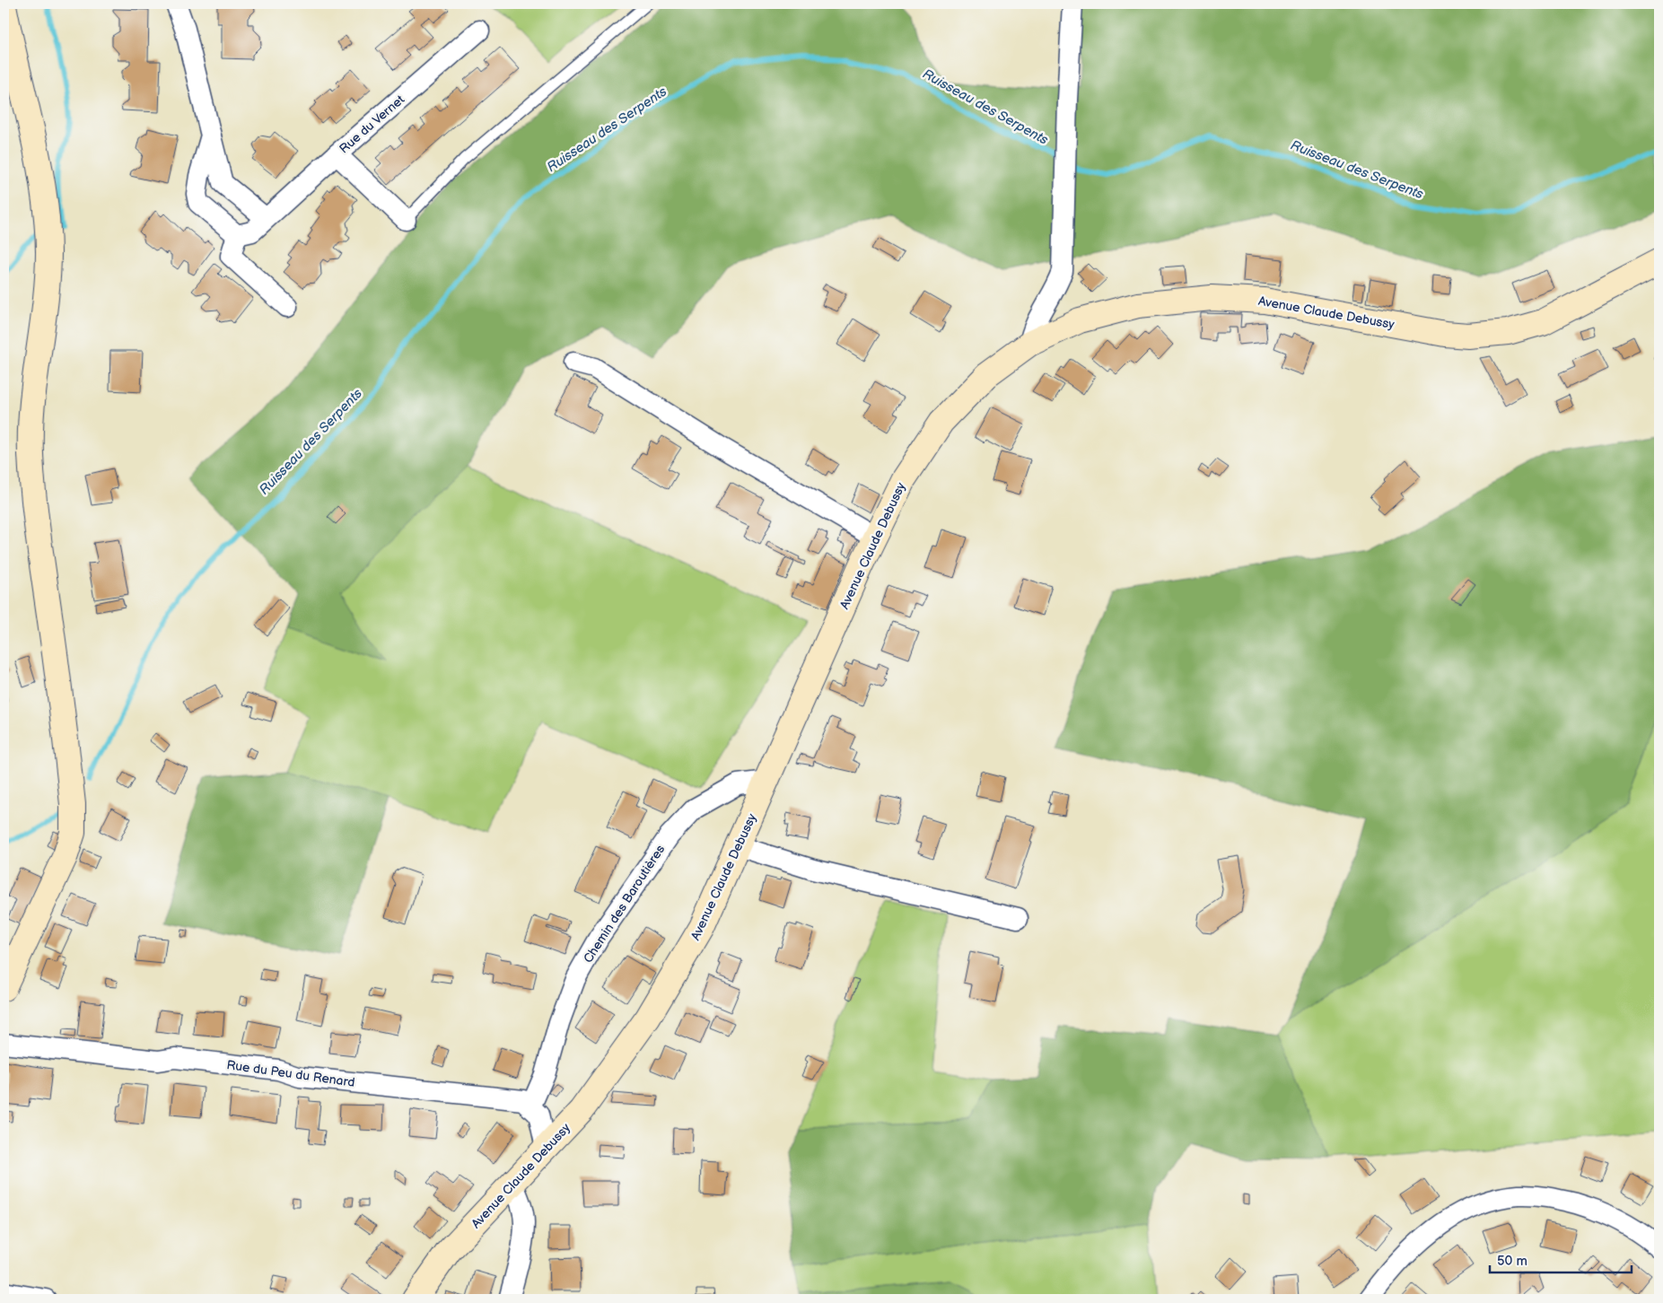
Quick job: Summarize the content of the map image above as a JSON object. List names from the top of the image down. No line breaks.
{"streets":{"main road":["Avenue Claude Debussy"],"street":["Rue du Vernet","Chemin des Baroutières","Rue du Peu du Renard"]},"crossings":[["Avenue Claude Debussy","Chemin des Baroutières"],["Chemin des Baroutières","Rue du Peu du Renard"]],"water":["Ruisseau des Serpents"],"scale_bar":"50 m"}
